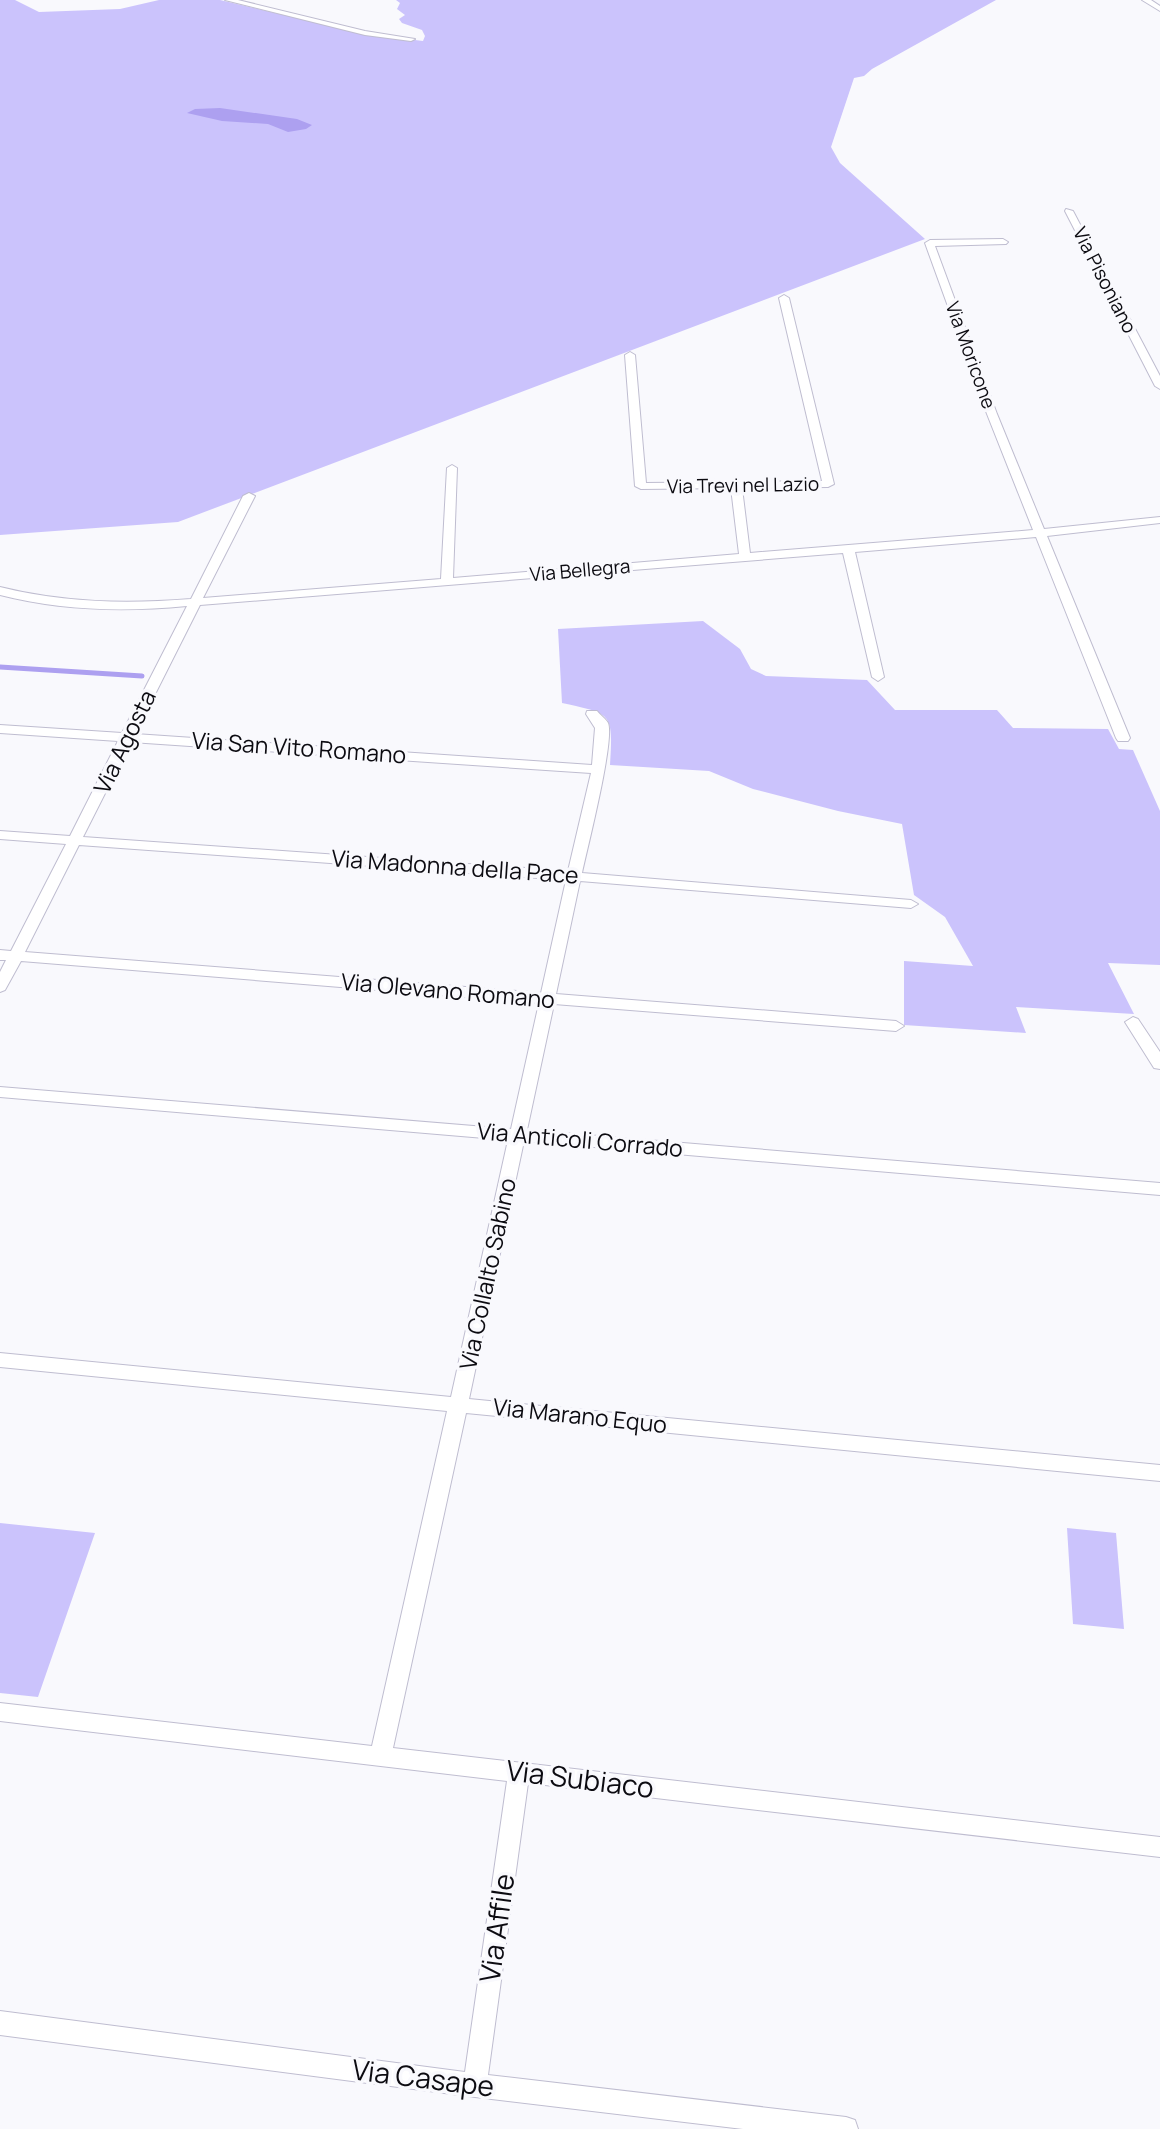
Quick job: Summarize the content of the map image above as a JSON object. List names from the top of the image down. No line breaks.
{"streets":{"street":["Via Pisoniano","Via Moricone","Via Trevi nel Lazio","Via Bellegra","Via Agosta","Via San Vito Romano","Via Madonna della Pace","Via Olevano Romano","Via Anticoli Corrado","Via Collalto Sabino","Via Marano Equo","Via Subiaco","Via Affile","Via Casape"]},"crossings":[["Via Moricone","Via Bellegra"],["Via Bellegra","Via Agosta"],["Via Agosta","Via San Vito Romano"],["Via Agosta","Via Madonna della Pace"],["Via Agosta","Via Olevano Romano"],["Via San Vito Romano","Via Collalto Sabino"],["Via Madonna della Pace","Via Collalto Sabino"],["Via Olevano Romano","Via Collalto Sabino"],["Via Anticoli Corrado","Via Collalto Sabino"],["Via Collalto Sabino","Via Marano Equo"],["Via Collalto Sabino","Via Subiaco"],["Via Subiaco","Via Affile"],["Via Affile","Via Casape"]]}
